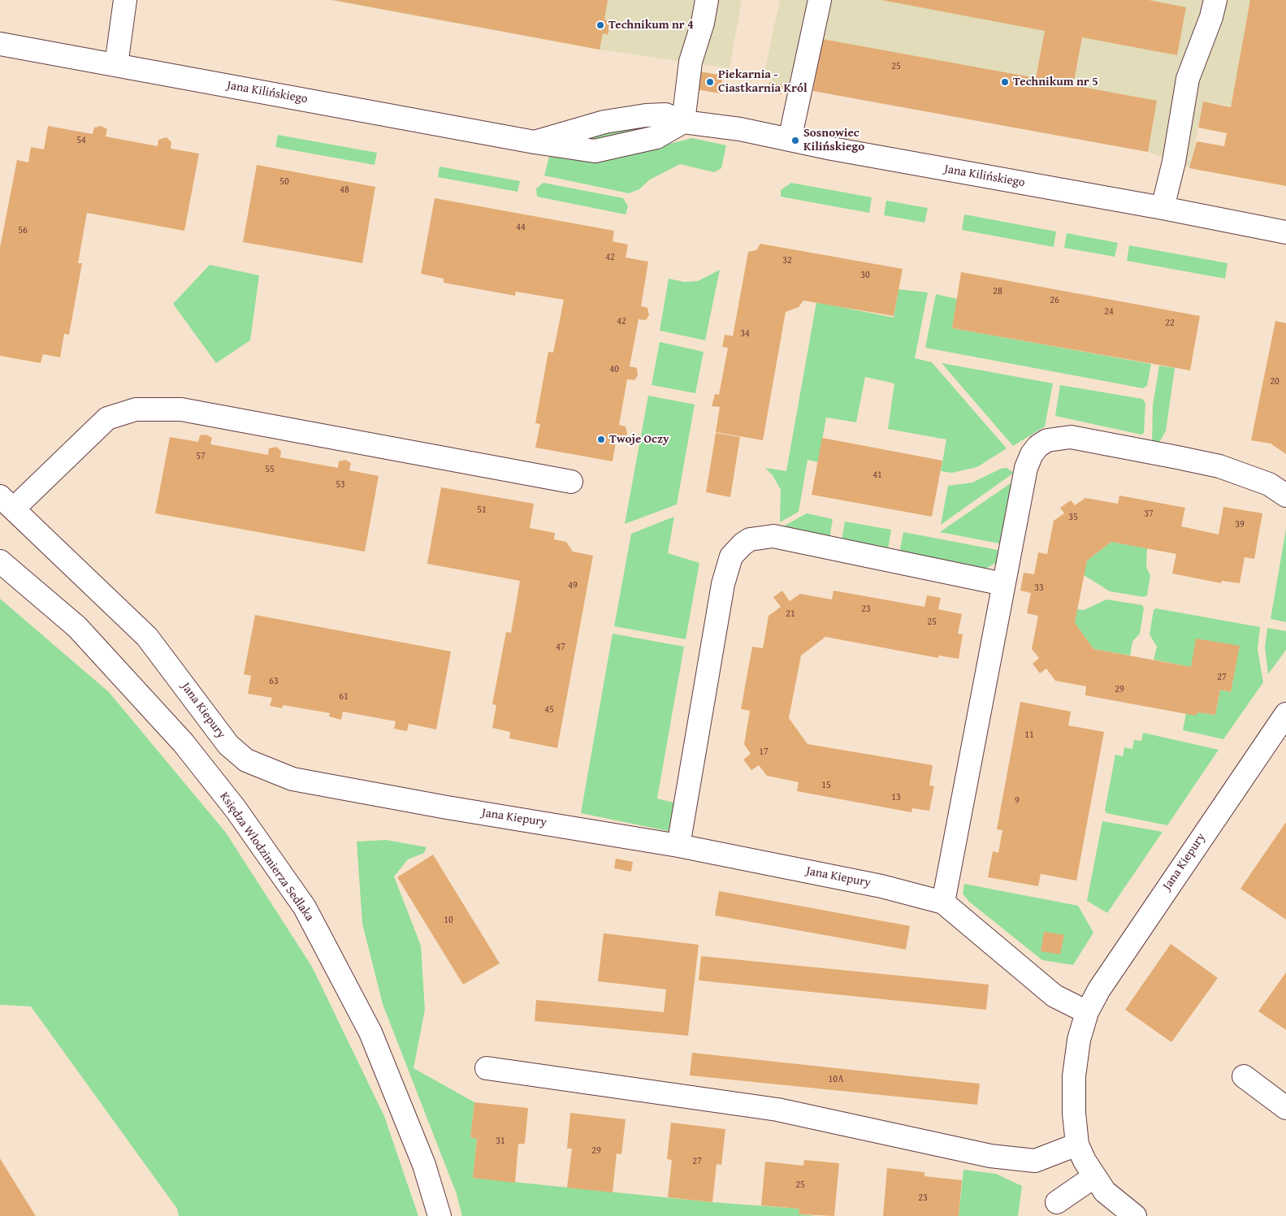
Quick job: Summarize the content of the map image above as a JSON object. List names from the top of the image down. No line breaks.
{"streets":{"street":["Jana Kilińskiego","Jana Kiepury","Księdza Włodzimierza Sedlaka"]},"places":["Technikum nr 4","Piekarnia - Ciastkarnia Król","Technikum nr 5","Sosnowiec Kilińskiego","Twoje Oczy"],"house_numbers":["25","54","50","48","44","56","42","32","30","28","26","24","42","22","34","40","20","57","55","41","53","51","37","35","39","49","33","23","21","25","47","27","63","29","61","45","11","17","15","13","9","10","10A","31","29","27","25","23"]}
